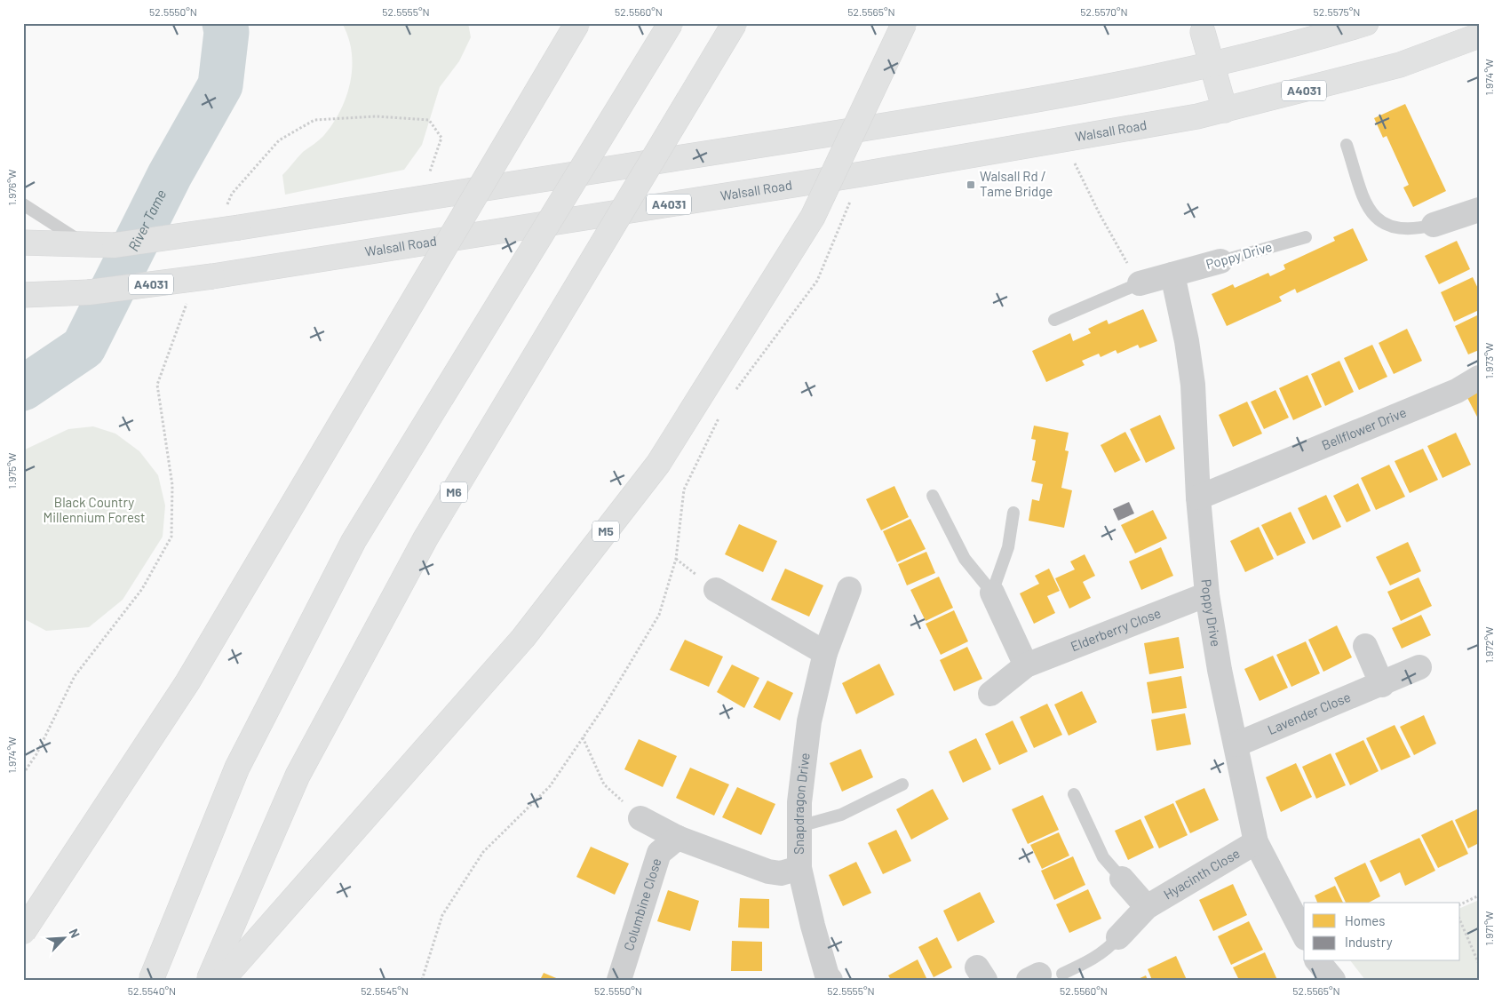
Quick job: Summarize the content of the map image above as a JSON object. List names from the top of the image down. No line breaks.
{"streets":{"main road":["A4031","Walsall Road","M6","M5"],"street":["Poppy Drive","Bellflower Drive","Elderberry Close","Lavender Close","Snapdragon Drive","Hyacinth Close","Columbine Close"]},"crossings":[["Poppy Drive","Bellflower Drive"],["Poppy Drive","Elderberry Close"],["Poppy Drive","Lavender Close"],["Poppy Drive","Hyacinth Close"]],"water":["River Tame"],"parks":["Black Country Millennium Forest"],"places":{"transit":["Walsall Rd / Tame Bridge"]},"legend":["Homes","Industry"],"north":"top right","coordinates":["52.5550°N","52.5555°N","52.5560°N","52.5565°N","52.5570°N","52.5575°N","1.974°W","1.976°W","1.973°W","1.975°W","1.972°W","1.971°W","52.5540°N","52.5545°N"]}
